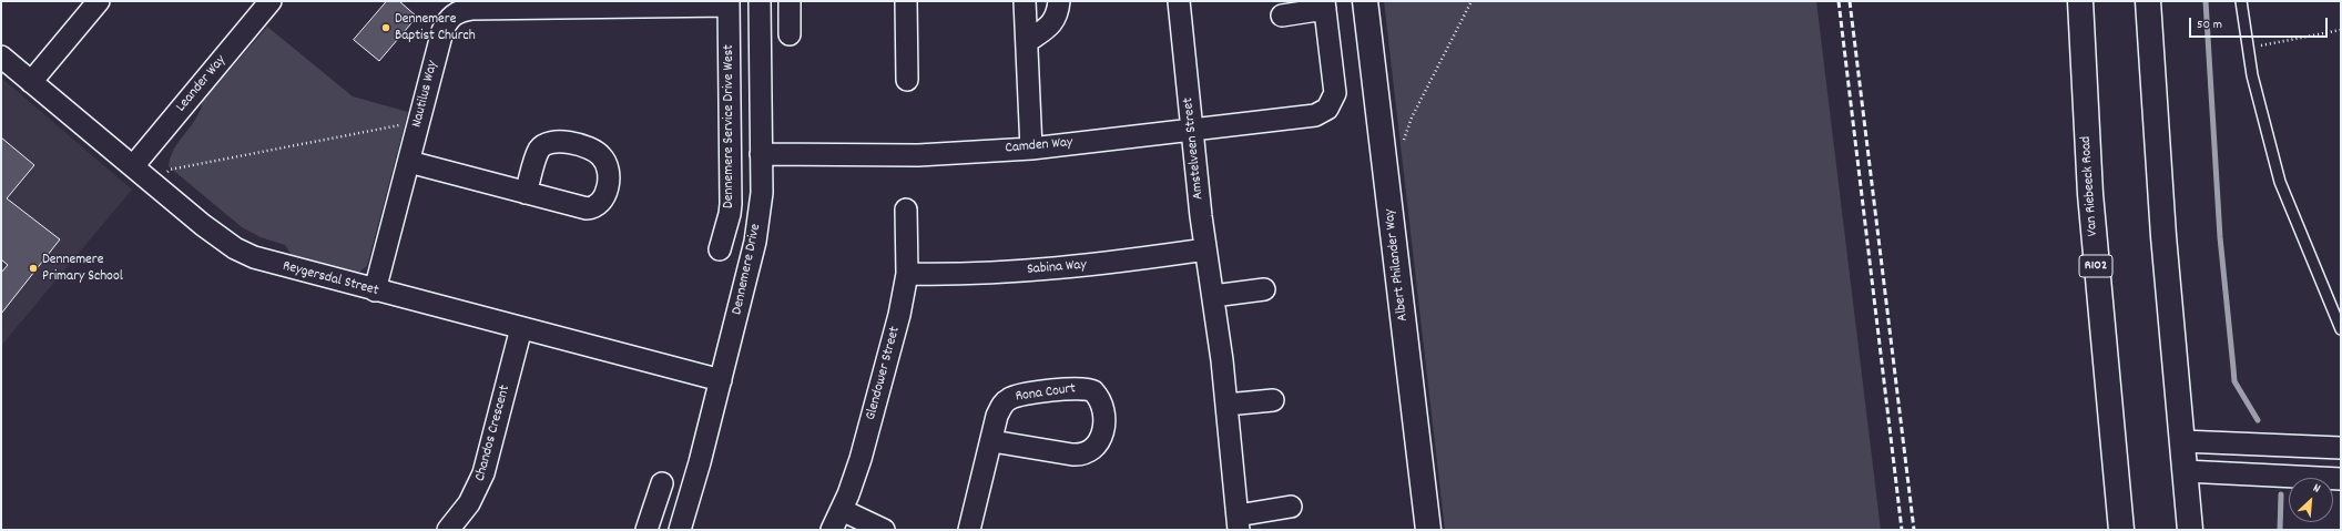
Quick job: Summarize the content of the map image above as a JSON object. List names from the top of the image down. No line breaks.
{"streets":{"main road":["Van Riebeeck Road","Albert Philander Way","R102"],"street":["Leander Way","Nautilus Way","Dennemere Service Drive West","Camden Way","Amstelveen Street","Sabina Way","Dennemere Drive","Reygersdal Street","Glendower Street","Rona Court","Chandos Crescent"]},"crossings":[["Leander Way","Reygersdal Street"],["Nautilus Way","Dennemere Service Drive West"],["Nautilus Way","Reygersdal Street"],["Camden Way","Amstelveen Street"],["Camden Way","Dennemere Drive"],["Amstelveen Street","Sabina Way"],["Sabina Way","Glendower Street"],["Dennemere Drive","Reygersdal Street"],["Reygersdal Street","Chandos Crescent"]],"places":["Dennemere Baptist Church","Dennemere Primary School"],"scale_bar":"50 m","north":"top right"}
